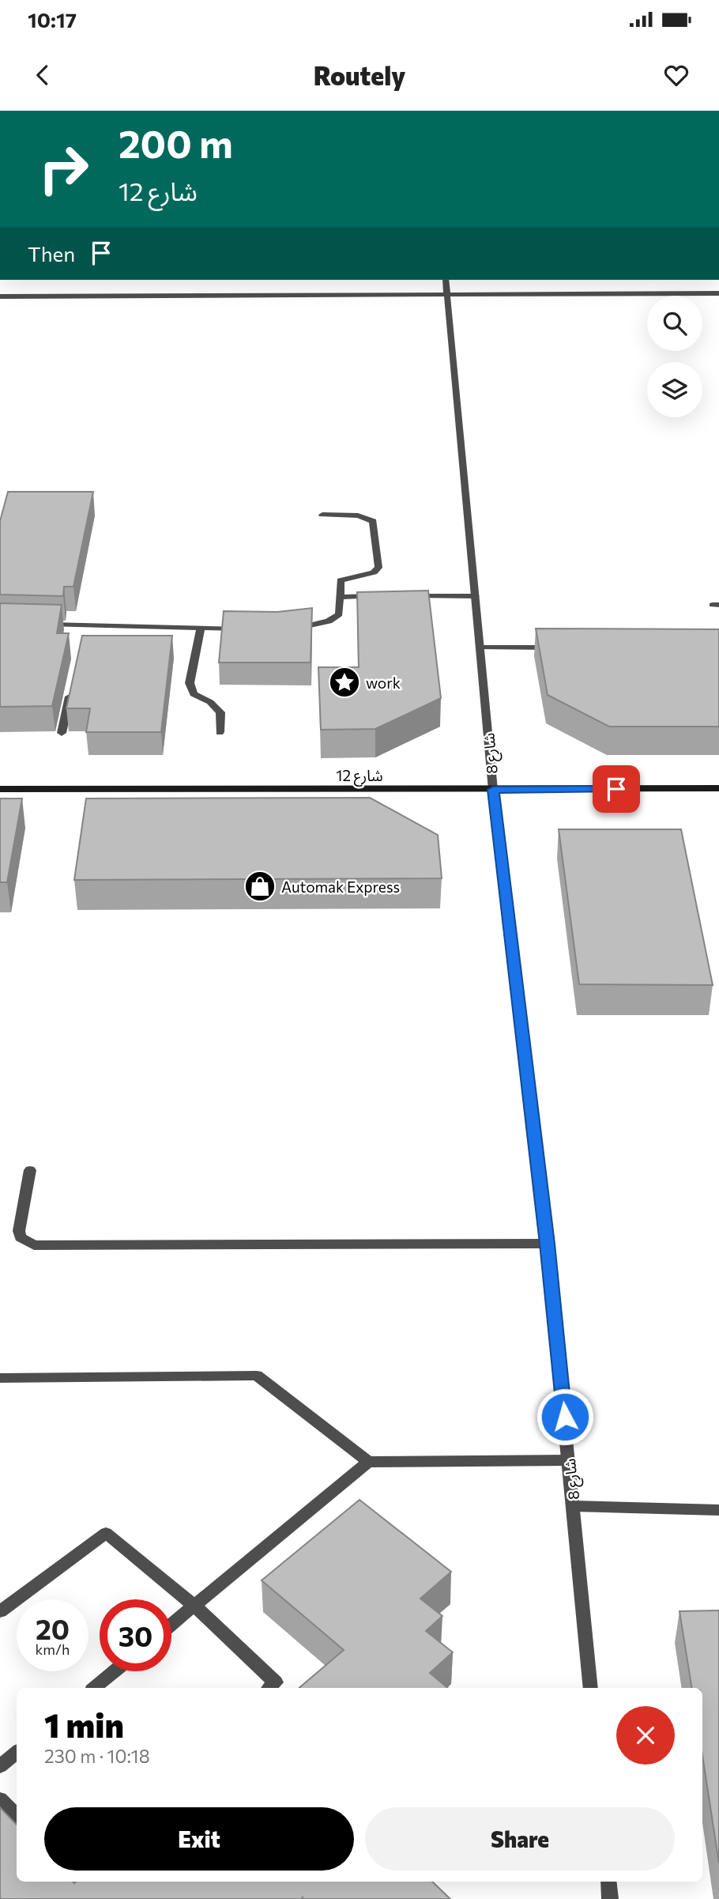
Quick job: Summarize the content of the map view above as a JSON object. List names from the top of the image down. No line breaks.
{"streets":{"street":["شارع 8","شارع 12"]},"crossings":[["شارع 8","شارع 12"]],"places":{"place":["work"],"shop":["Automak Express"]},"page":{"status":"10:17","header":"Routely","turn":["200 m","شارع 12"],"then":"Then","speed":"20 km/h","limit":"30","heading":["1 min","230 m · 10:18"],"buttons":["Exit","Share"]}}
